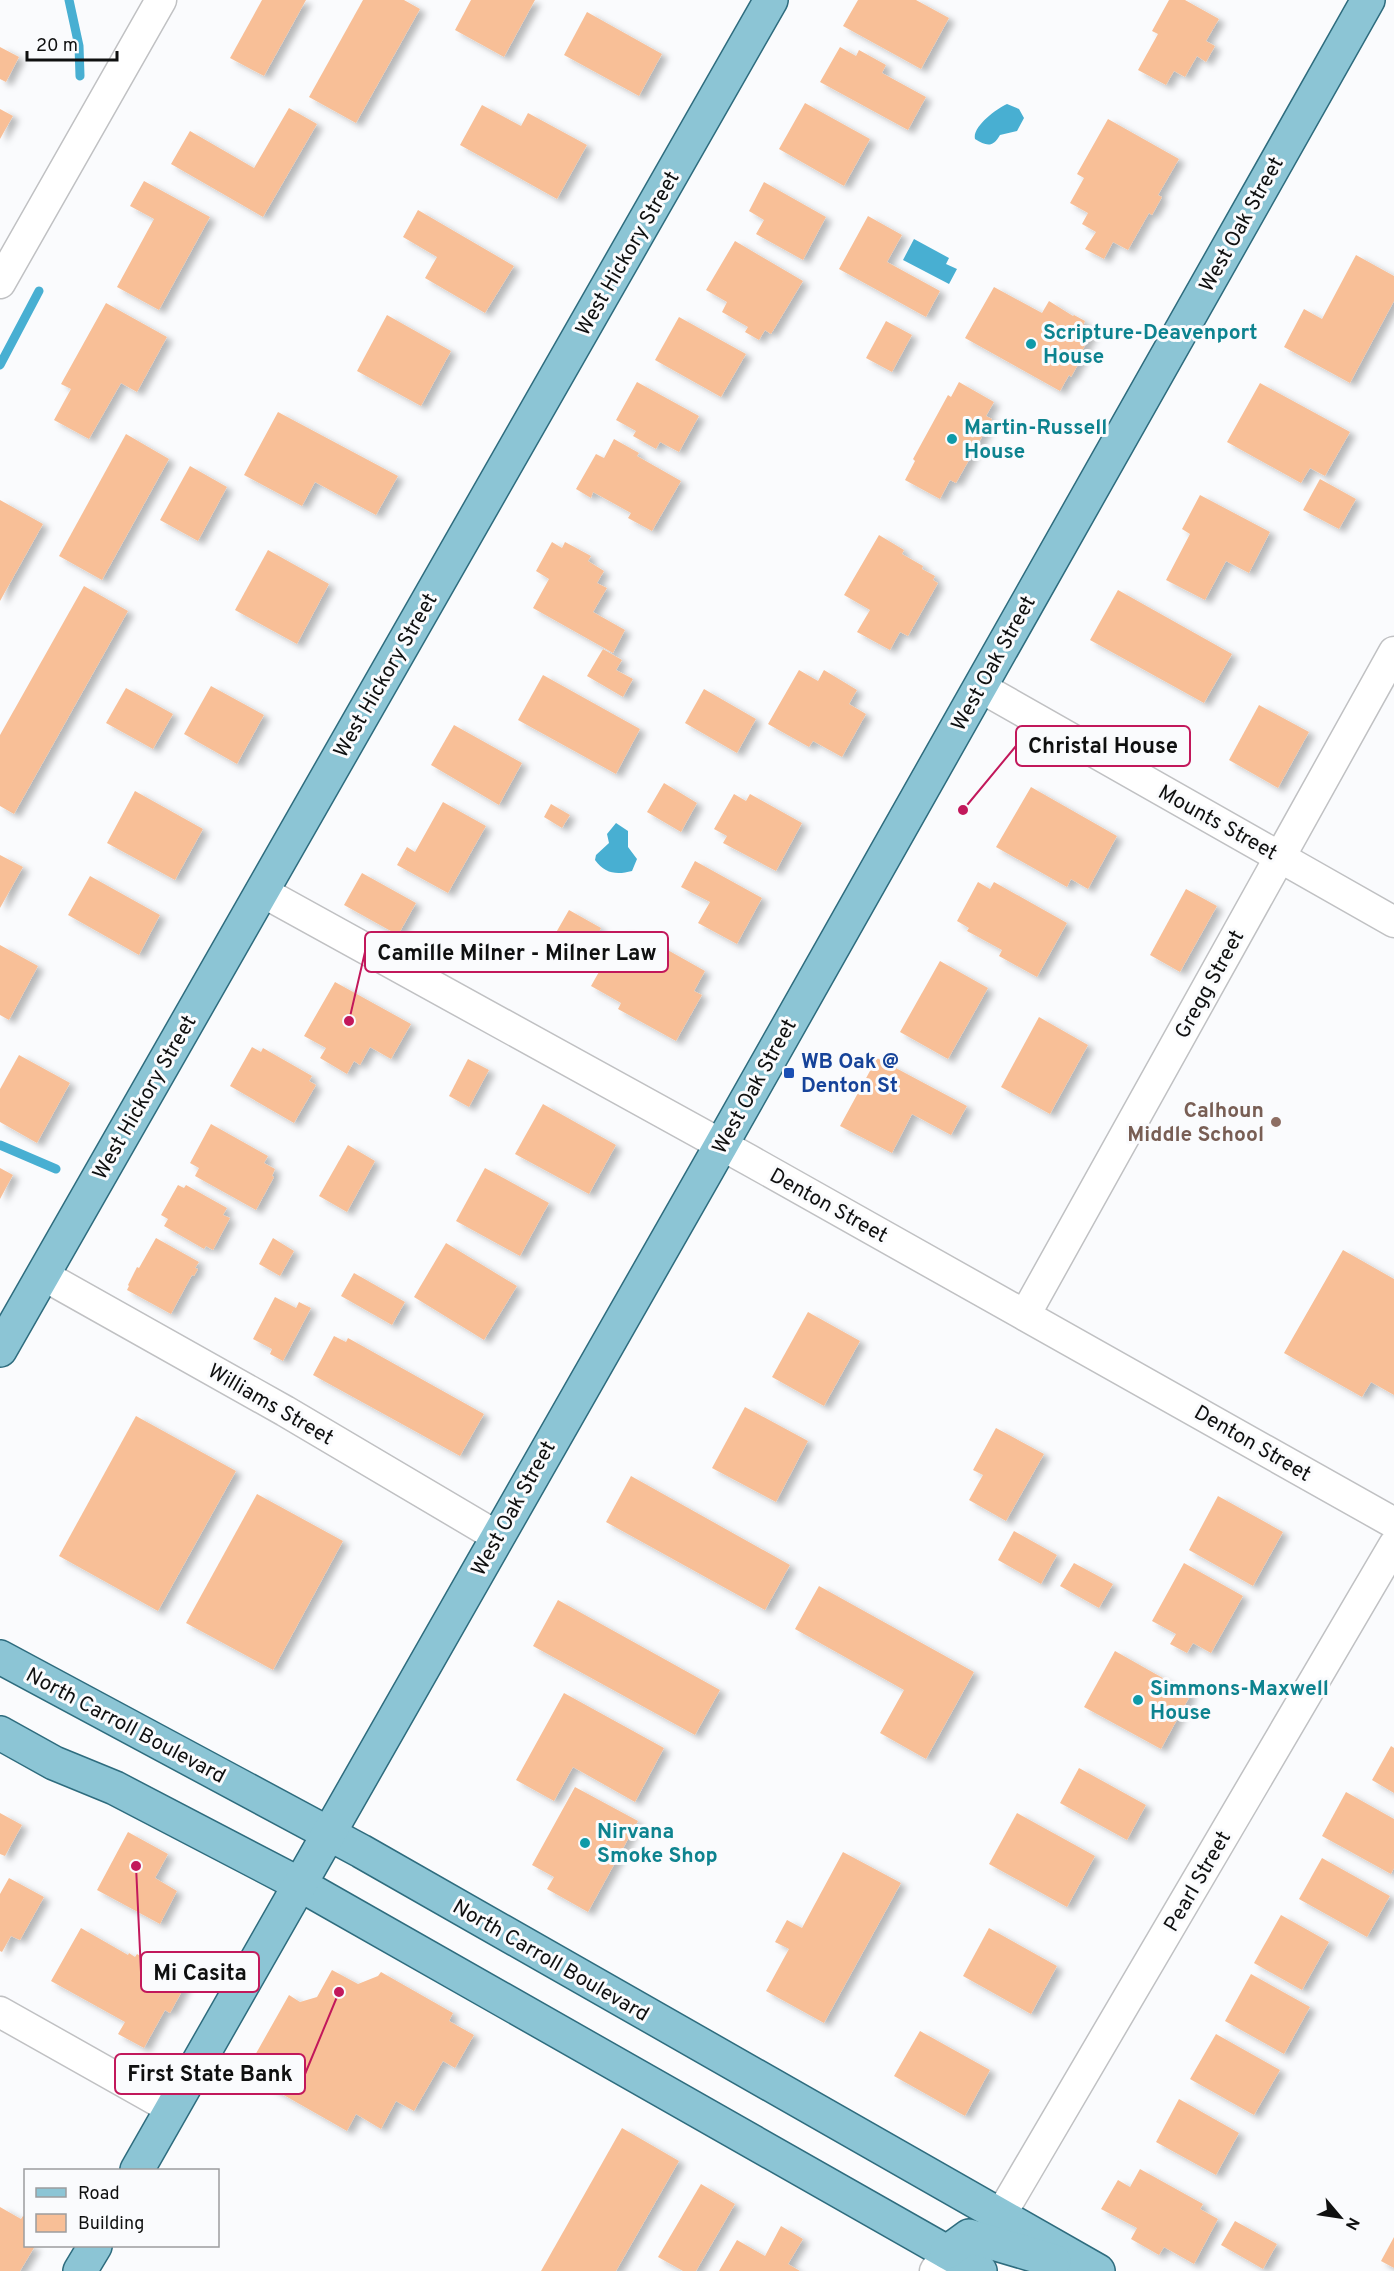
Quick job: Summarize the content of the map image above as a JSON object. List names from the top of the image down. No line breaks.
{"streets":{"main road":["West Oak Street","West Hickory Street","North Carroll Boulevard"],"street":["Mounts Street","Gregg Street","Denton Street","Williams Street","Pearl Street"]},"crossings":[["West Oak Street","Mounts Street"],["West Oak Street","Denton Street"],["West Oak Street","Williams Street"],["West Oak Street","North Carroll Boulevard"],["West Hickory Street","Denton Street"],["West Hickory Street","Williams Street"],["Mounts Street","Gregg Street"],["Gregg Street","Denton Street"],["North Carroll Boulevard","Pearl Street"]],"places":{"other":["Scripture-Deavenport House","Martin-Russell House","Christal House","Camille Milner - Milner Law","Calhoun Middle School","Simmons-Maxwell House","Nirvana Smoke Shop","Mi Casita","First State Bank"],"transit":["WB Oak @ Denton St"]},"legend":["Road","Building"],"scale_bar":"20 m","north":"bottom right"}
